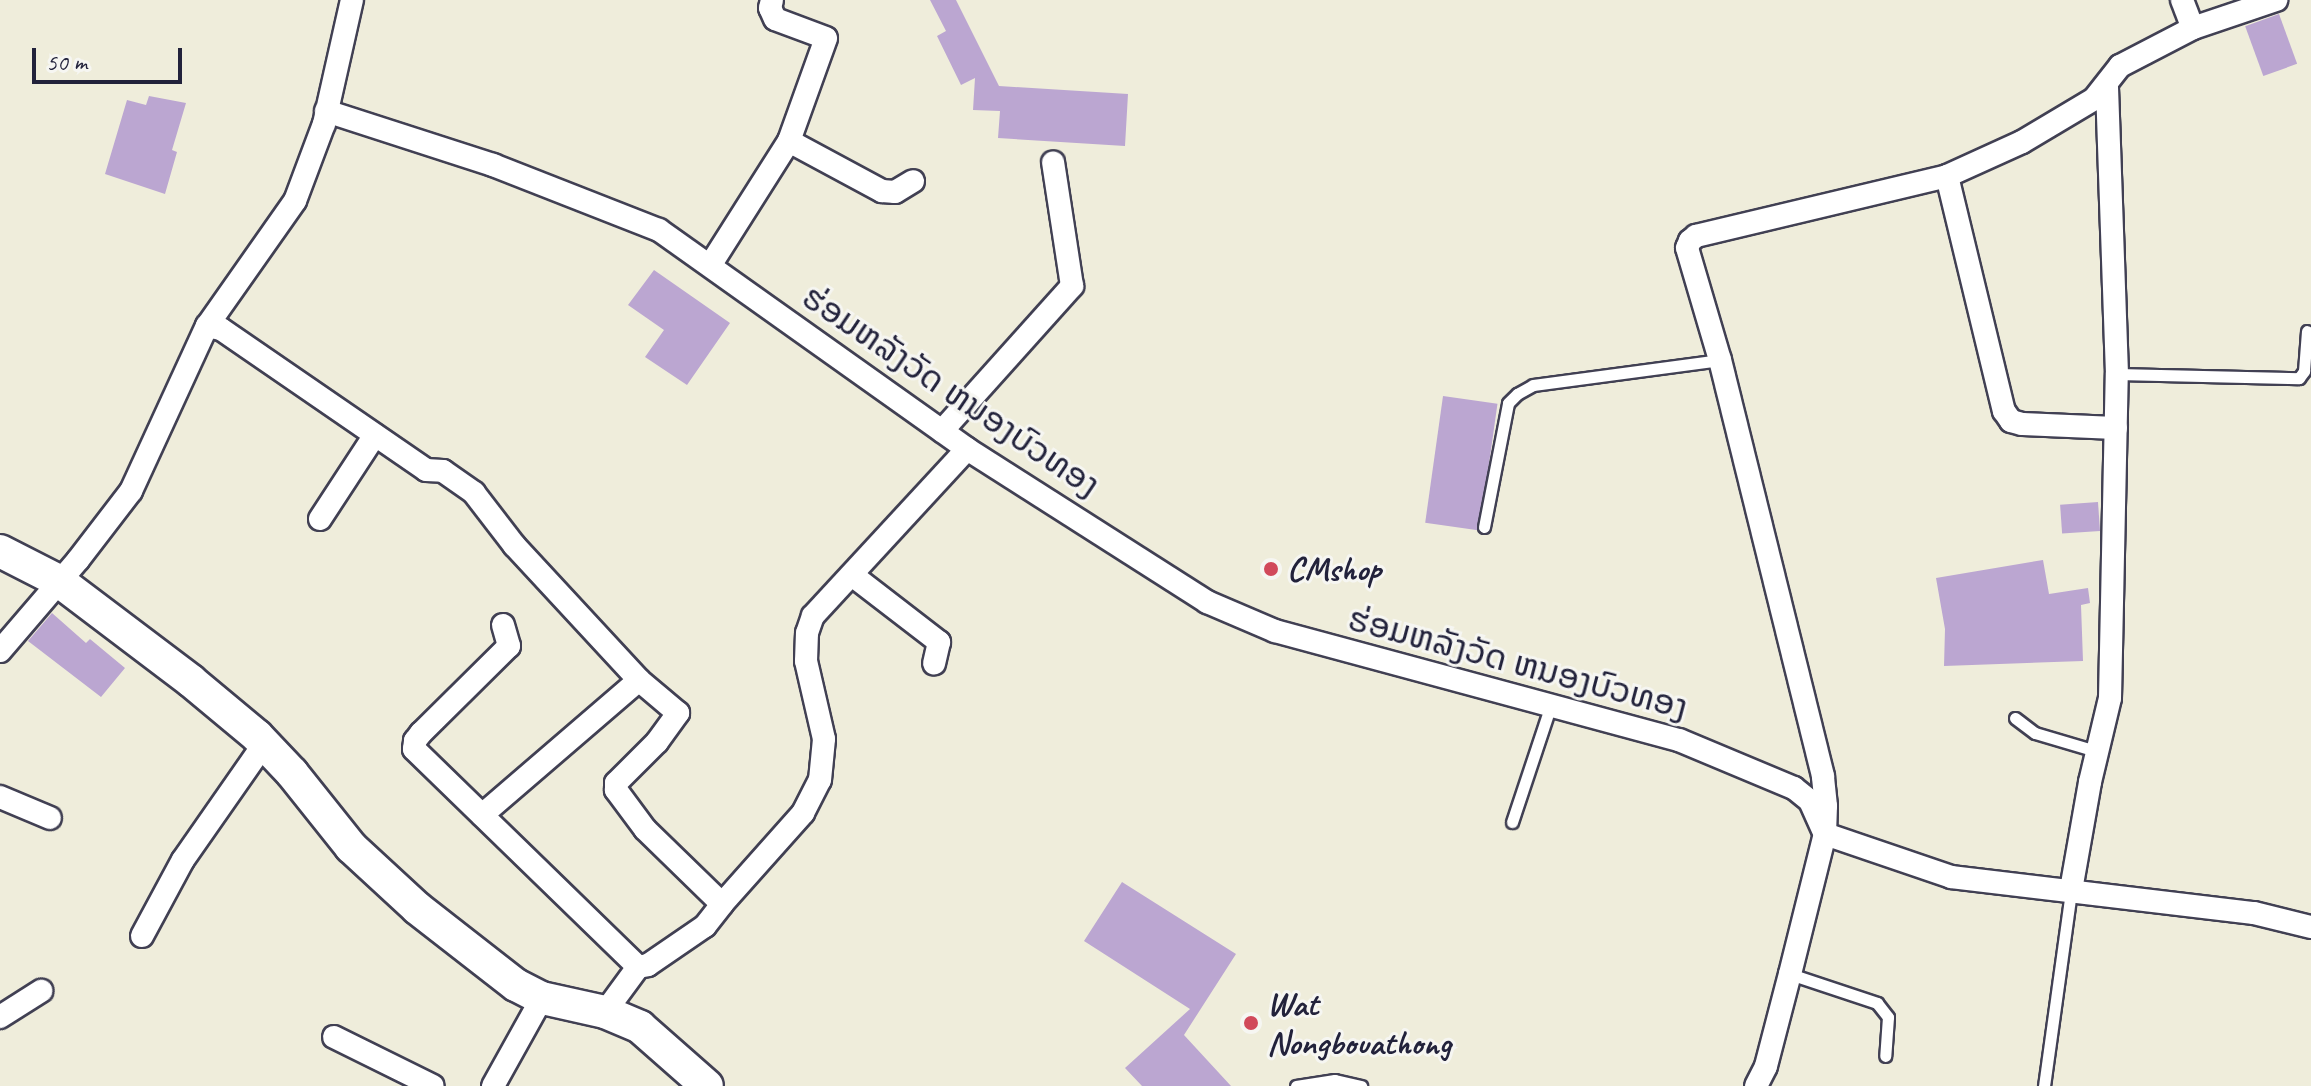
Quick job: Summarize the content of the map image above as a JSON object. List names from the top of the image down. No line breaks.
{"streets":{"street":["ຮ່ອມຫລັງວັດ ຫນອງບົວທອງ"]},"places":["CMshop","Wat Nongbouathong"],"scale_bar":"50 m"}
